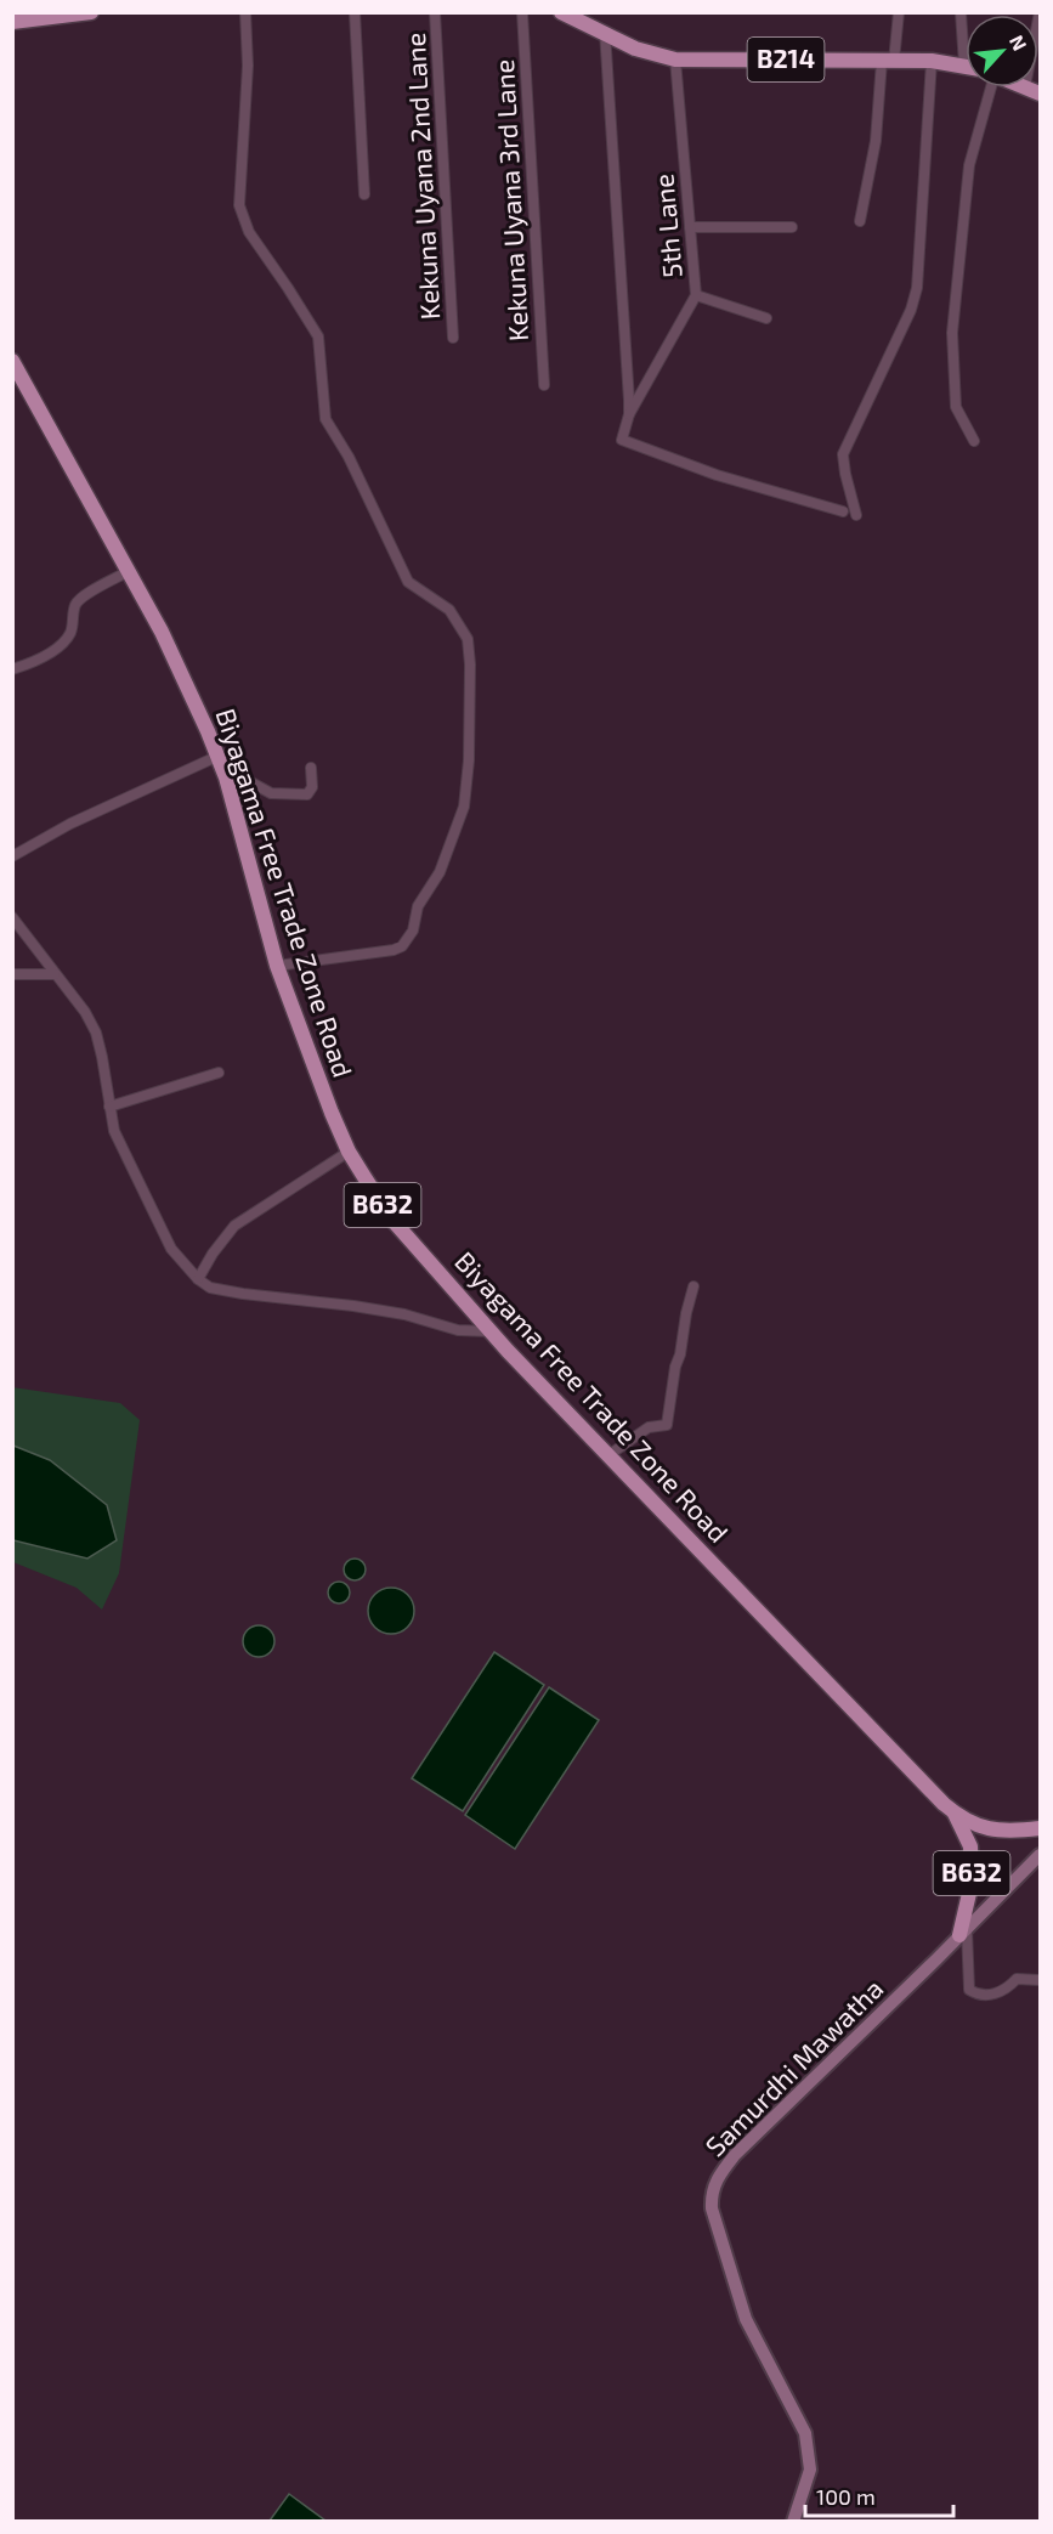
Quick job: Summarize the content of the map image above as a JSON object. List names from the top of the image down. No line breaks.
{"streets":{"main road":["B214","Biyagama Free Trade Zone Road","B632","Samurdhi Mawatha"],"street":["Kekuna Uyana 2nd Lane","Kekuna Uyana 3rd Lane","5th Lane"]},"crossings":[["B214","5th Lane"],["Biyagama Free Trade Zone Road","Samurdhi Mawatha"]],"scale_bar":"100 m","north":"top right"}
